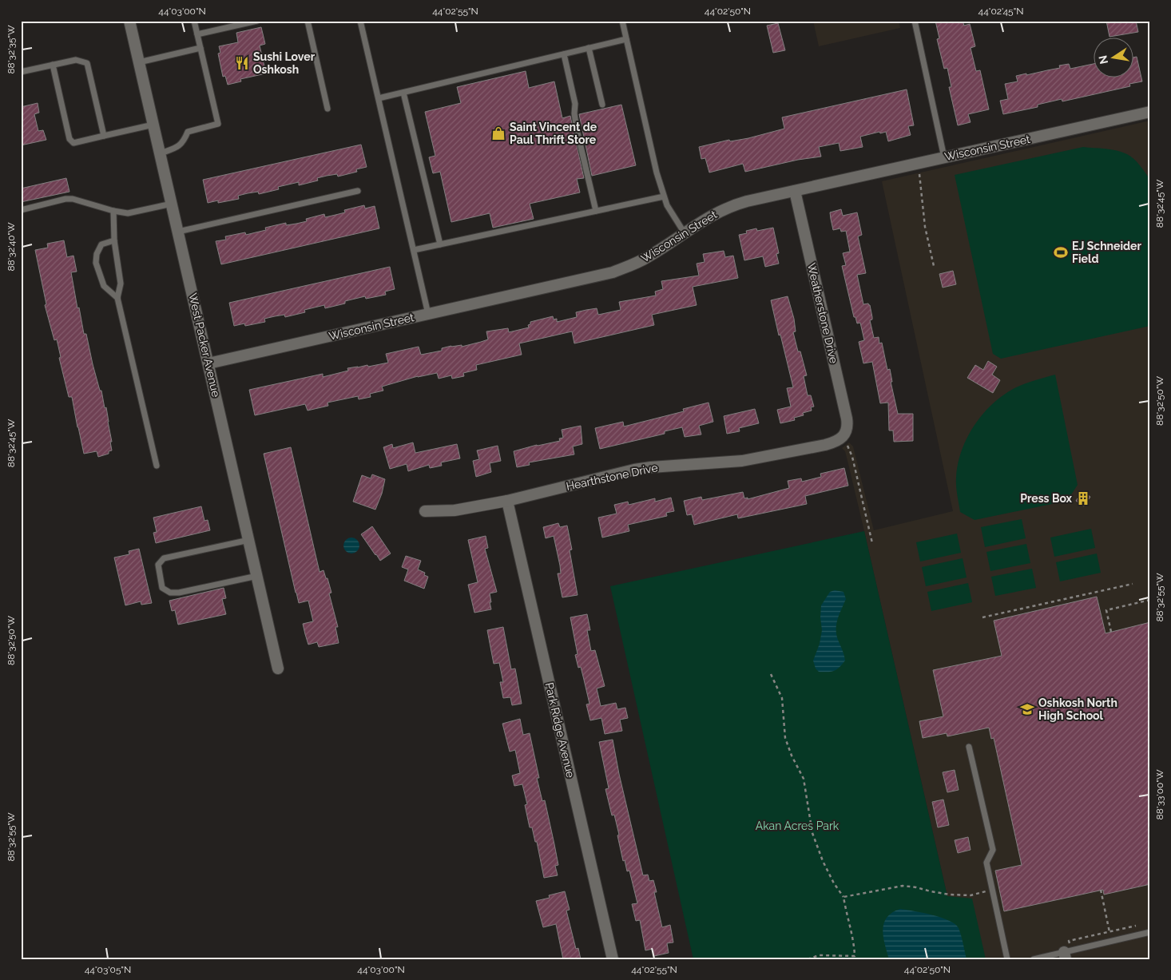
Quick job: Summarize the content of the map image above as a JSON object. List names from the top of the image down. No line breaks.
{"streets":{"street":["Wisconsin Street","Weatherstone Drive","West Packer Avenue","Hearthstone Drive","Park Ridge Avenue"]},"crossings":[["Wisconsin Street","Weatherstone Drive"],["Wisconsin Street","West Packer Avenue"],["Weatherstone Drive","Hearthstone Drive"],["Hearthstone Drive","Park Ridge Avenue"]],"parks":["Akan Acres Park"],"places":{"restaurant":["Sushi Lover Oshkosh"],"shop":["Saint Vincent de Paul Thrift Store"],"sports":["EJ Schneider Field"],"building":["Press Box"],"school or university":["Oshkosh North High School"]},"north":"left","coordinates":["44°03'00\"N","44°02'55\"N","44°02'50\"N","44°02'45\"N","88°32'35\"W","88°32'45\"W","88°32'40\"W","88°32'50\"W","88°32'55\"W","88°33'00\"W","44°03'05\"N"]}
